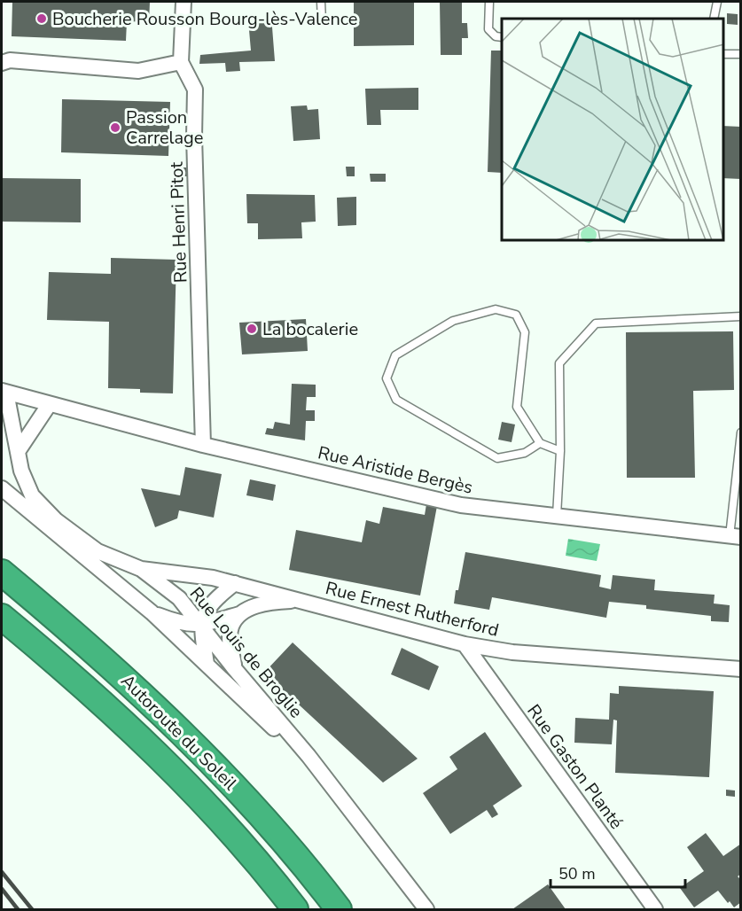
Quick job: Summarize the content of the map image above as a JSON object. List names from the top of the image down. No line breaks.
{"streets":{"highway":["Autoroute du Soleil"],"street":["Rue Henri Pitot","Rue Aristide Bergès","Rue Ernest Rutherford","Rue Louis de Broglie","Rue Gaston Planté"]},"crossings":[["Rue Henri Pitot","Rue Aristide Bergès"],["Rue Aristide Bergès","Rue Louis de Broglie"],["Rue Ernest Rutherford","Rue Louis de Broglie"],["Rue Ernest Rutherford","Rue Gaston Planté"]],"places":["Boucherie Rousson Bourg-lès-Valence","Passion Carrelage","La bocalerie"],"scale_bar":"50 m"}
